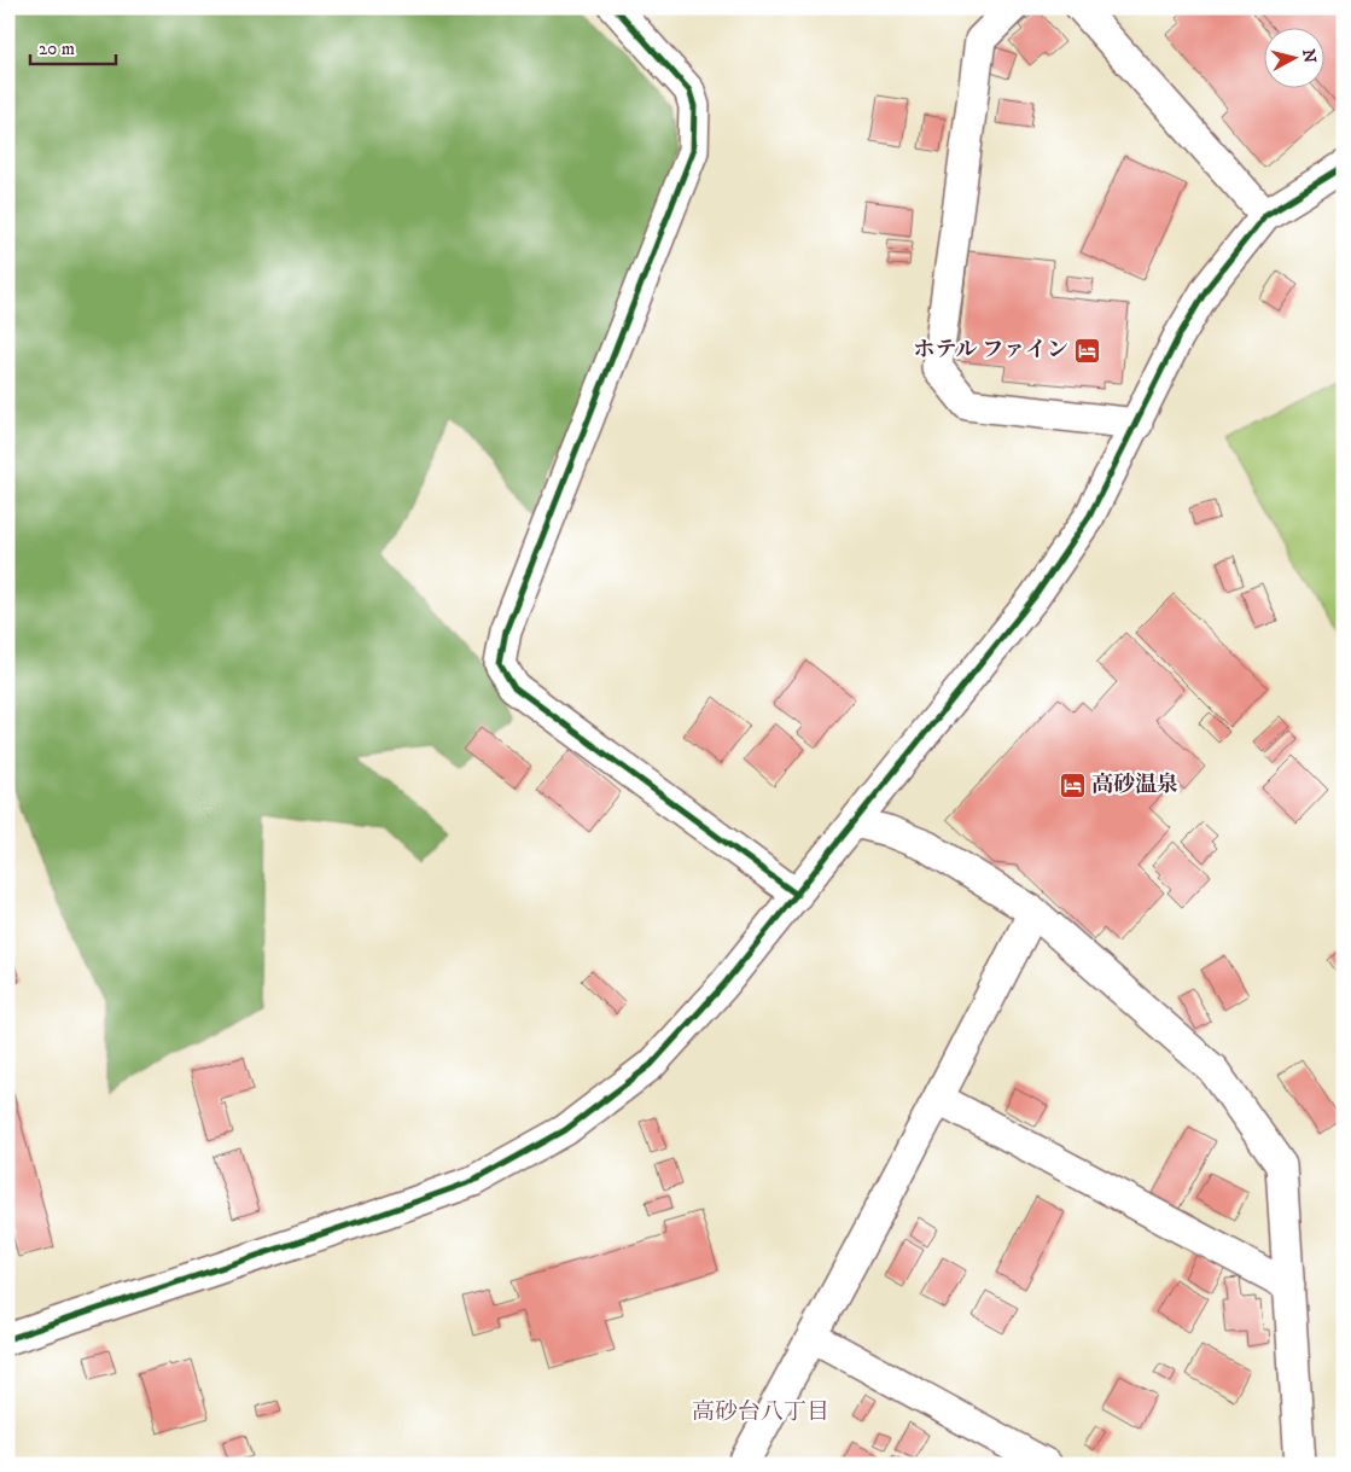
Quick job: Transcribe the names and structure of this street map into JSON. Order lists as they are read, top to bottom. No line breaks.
{"districts":["高砂台八丁目"],"places":{"hotel":["ホテル ファイン","高砂温泉"]},"scale_bar":"20 m","north":"right"}
